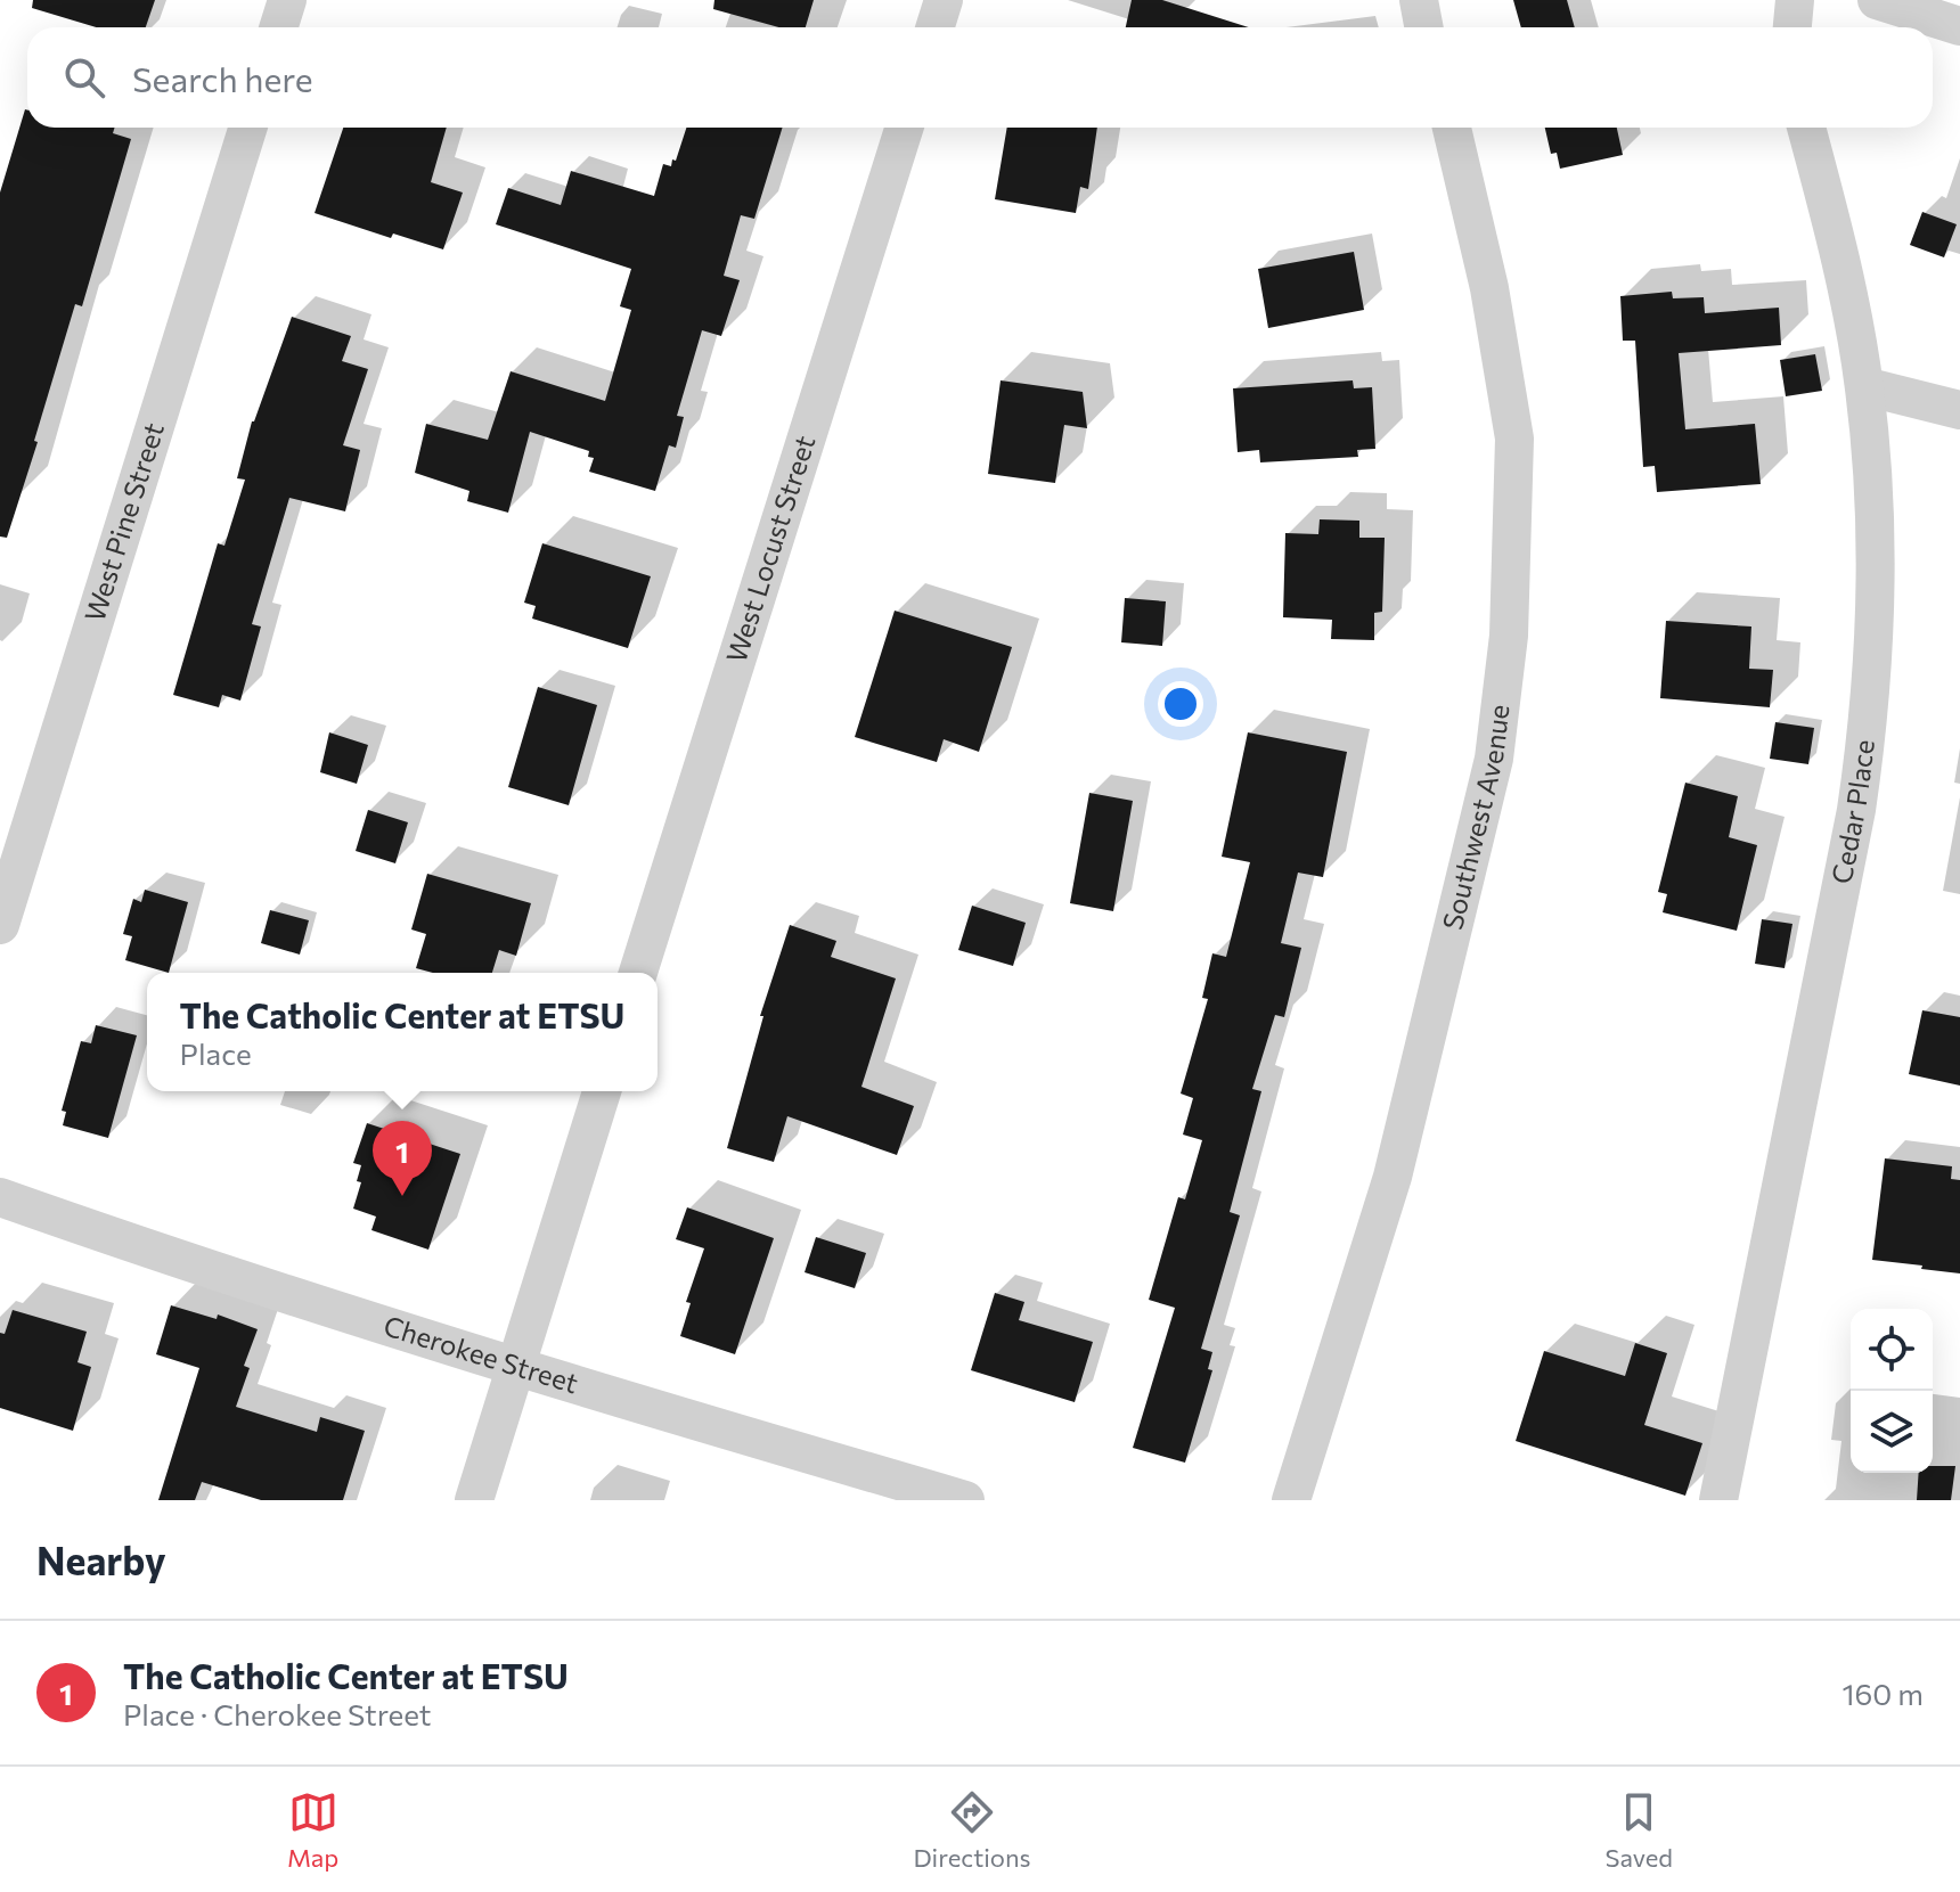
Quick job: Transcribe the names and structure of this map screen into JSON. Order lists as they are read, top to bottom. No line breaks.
{"streets":{"street":["West Pine Street","West Locust Street","Cedar Place","Southwest Avenue","Cherokee Street"]},"page":{"search":"Search here","popup":["The Catholic Center at ETSU","Place"],"pins":"1","heading":"Nearby","list":[{"mark":"1","name":"The Catholic Center at ETSU","note":"Place · Cherokee Street","value":"160 m"}],"nav":["Map","Directions","Saved"]}}
